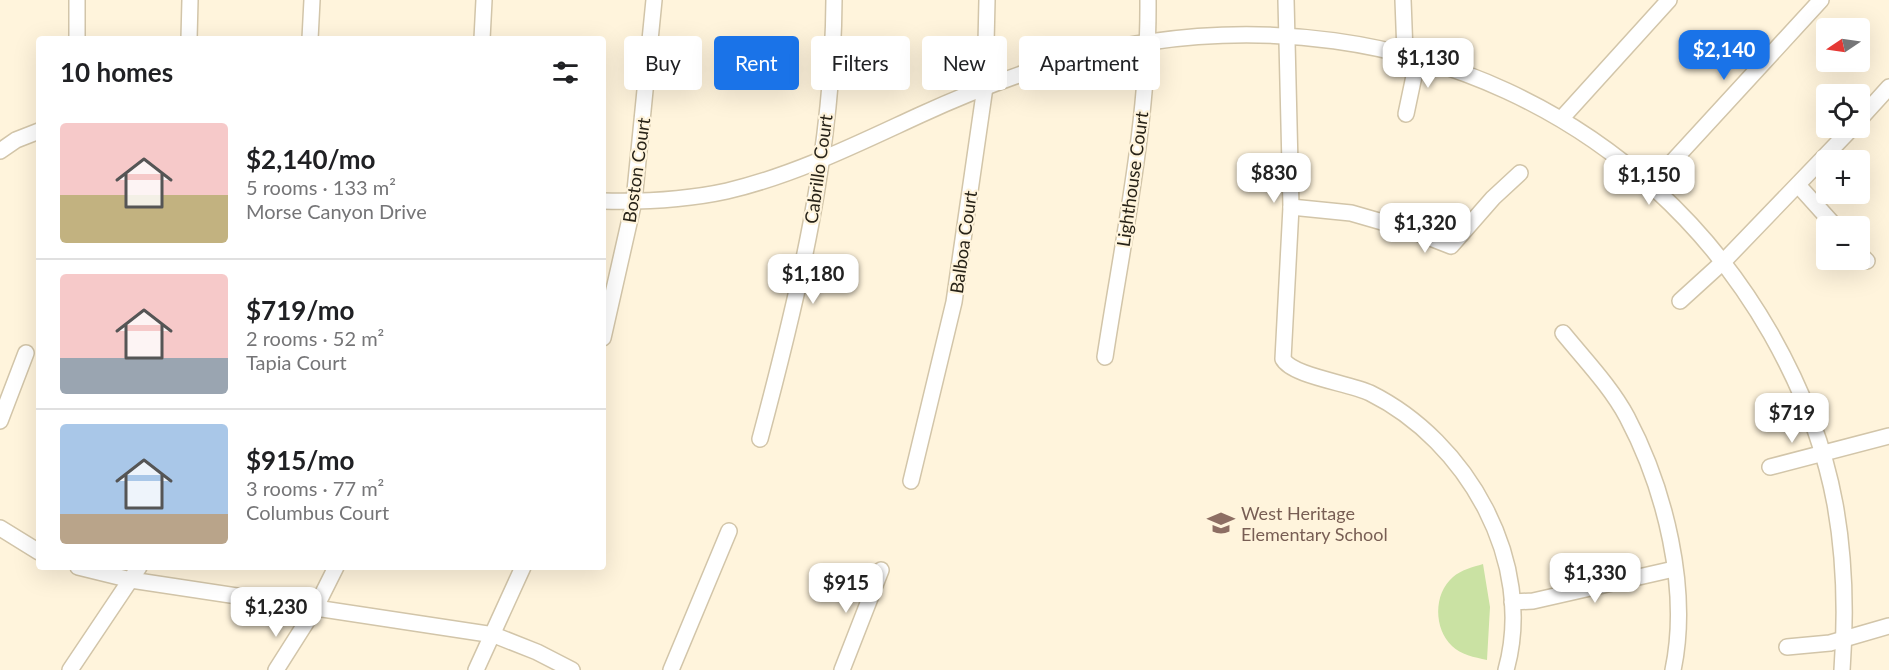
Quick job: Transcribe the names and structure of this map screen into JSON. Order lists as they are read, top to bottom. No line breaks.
{"streets":{"street":["Cabrillo Court","Boston Court","Lighthouse Court","Balboa Court"]},"places":{"school or university":["West Heritage Elementary School"]},"north":"left","page":{"map_buttons":["+","−"],"price":["$2,140","$1,130","$830","$1,150","$1,320","$1,180","$719","$1,330","$915","$1,230"],"chip":["Buy","Rent","Filters","New","Apartment"],"heading":"10 homes","list":[{"name":"$2,140/mo","note":"5 rooms · 133 m² · Morse Canyon Drive"},{"name":"$719/mo","note":"2 rooms · 52 m² · Tapia Court"},{"name":"$915/mo","note":"3 rooms · 77 m² · Columbus Court"}]}}
